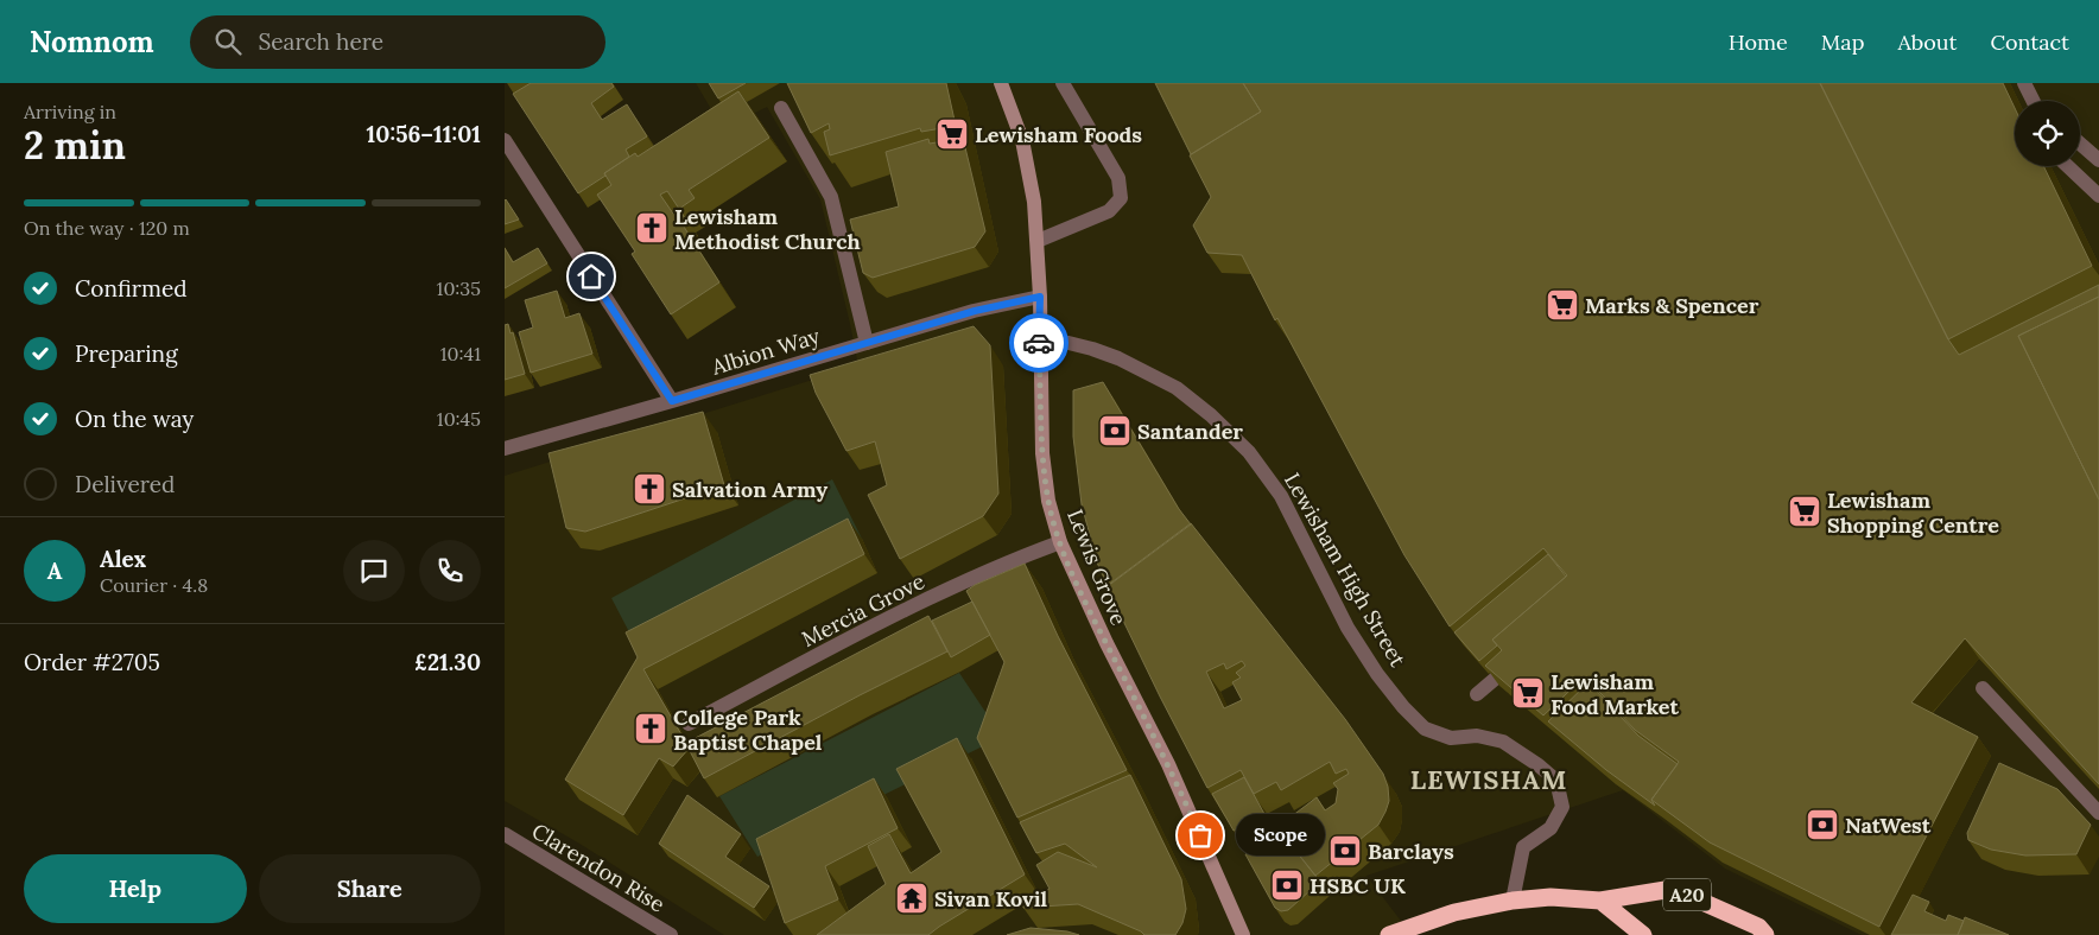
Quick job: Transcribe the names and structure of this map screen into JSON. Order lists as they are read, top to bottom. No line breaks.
{"streets":{"highway":["A20"],"street":["Albion Way","Lewis Grove","Lewisham High Street","Mercia Grove","Clarendon Rise"]},"crossings":[["Albion Way","Lewis Grove"],["Lewis Grove","Lewisham High Street"],["Lewis Grove","Mercia Grove"],["Lewisham High Street","A20"]],"districts":["LEWISHAM"],"places":{"supermarket":["Lewisham Foods","Marks & Spencer","Lewisham Shopping Centre","Lewisham Food Market"],"church":["Lewisham Methodist Church","Salvation Army","College Park Baptist Chapel"],"bank":["Santander","NatWest","Barclays","HSBC UK"],"other":["Scope"],"temple":["Sivan Kovil"]},"page":{"header":"Nomnom","search":"Search here","nav":["Home","Map","About","Contact"],"heading":["2 min","Arriving in","10:56–11:01"],"panel":["Alex","Courier · 4.8","Order #2705","£21.30"],"bar":"On the way · 120 m","list":[["Confirmed","10:35"],["Preparing","10:41"],["On the way","10:45"],"Delivered"],"round":"A","bubble":"Scope","buttons":["Help","Share"]}}
